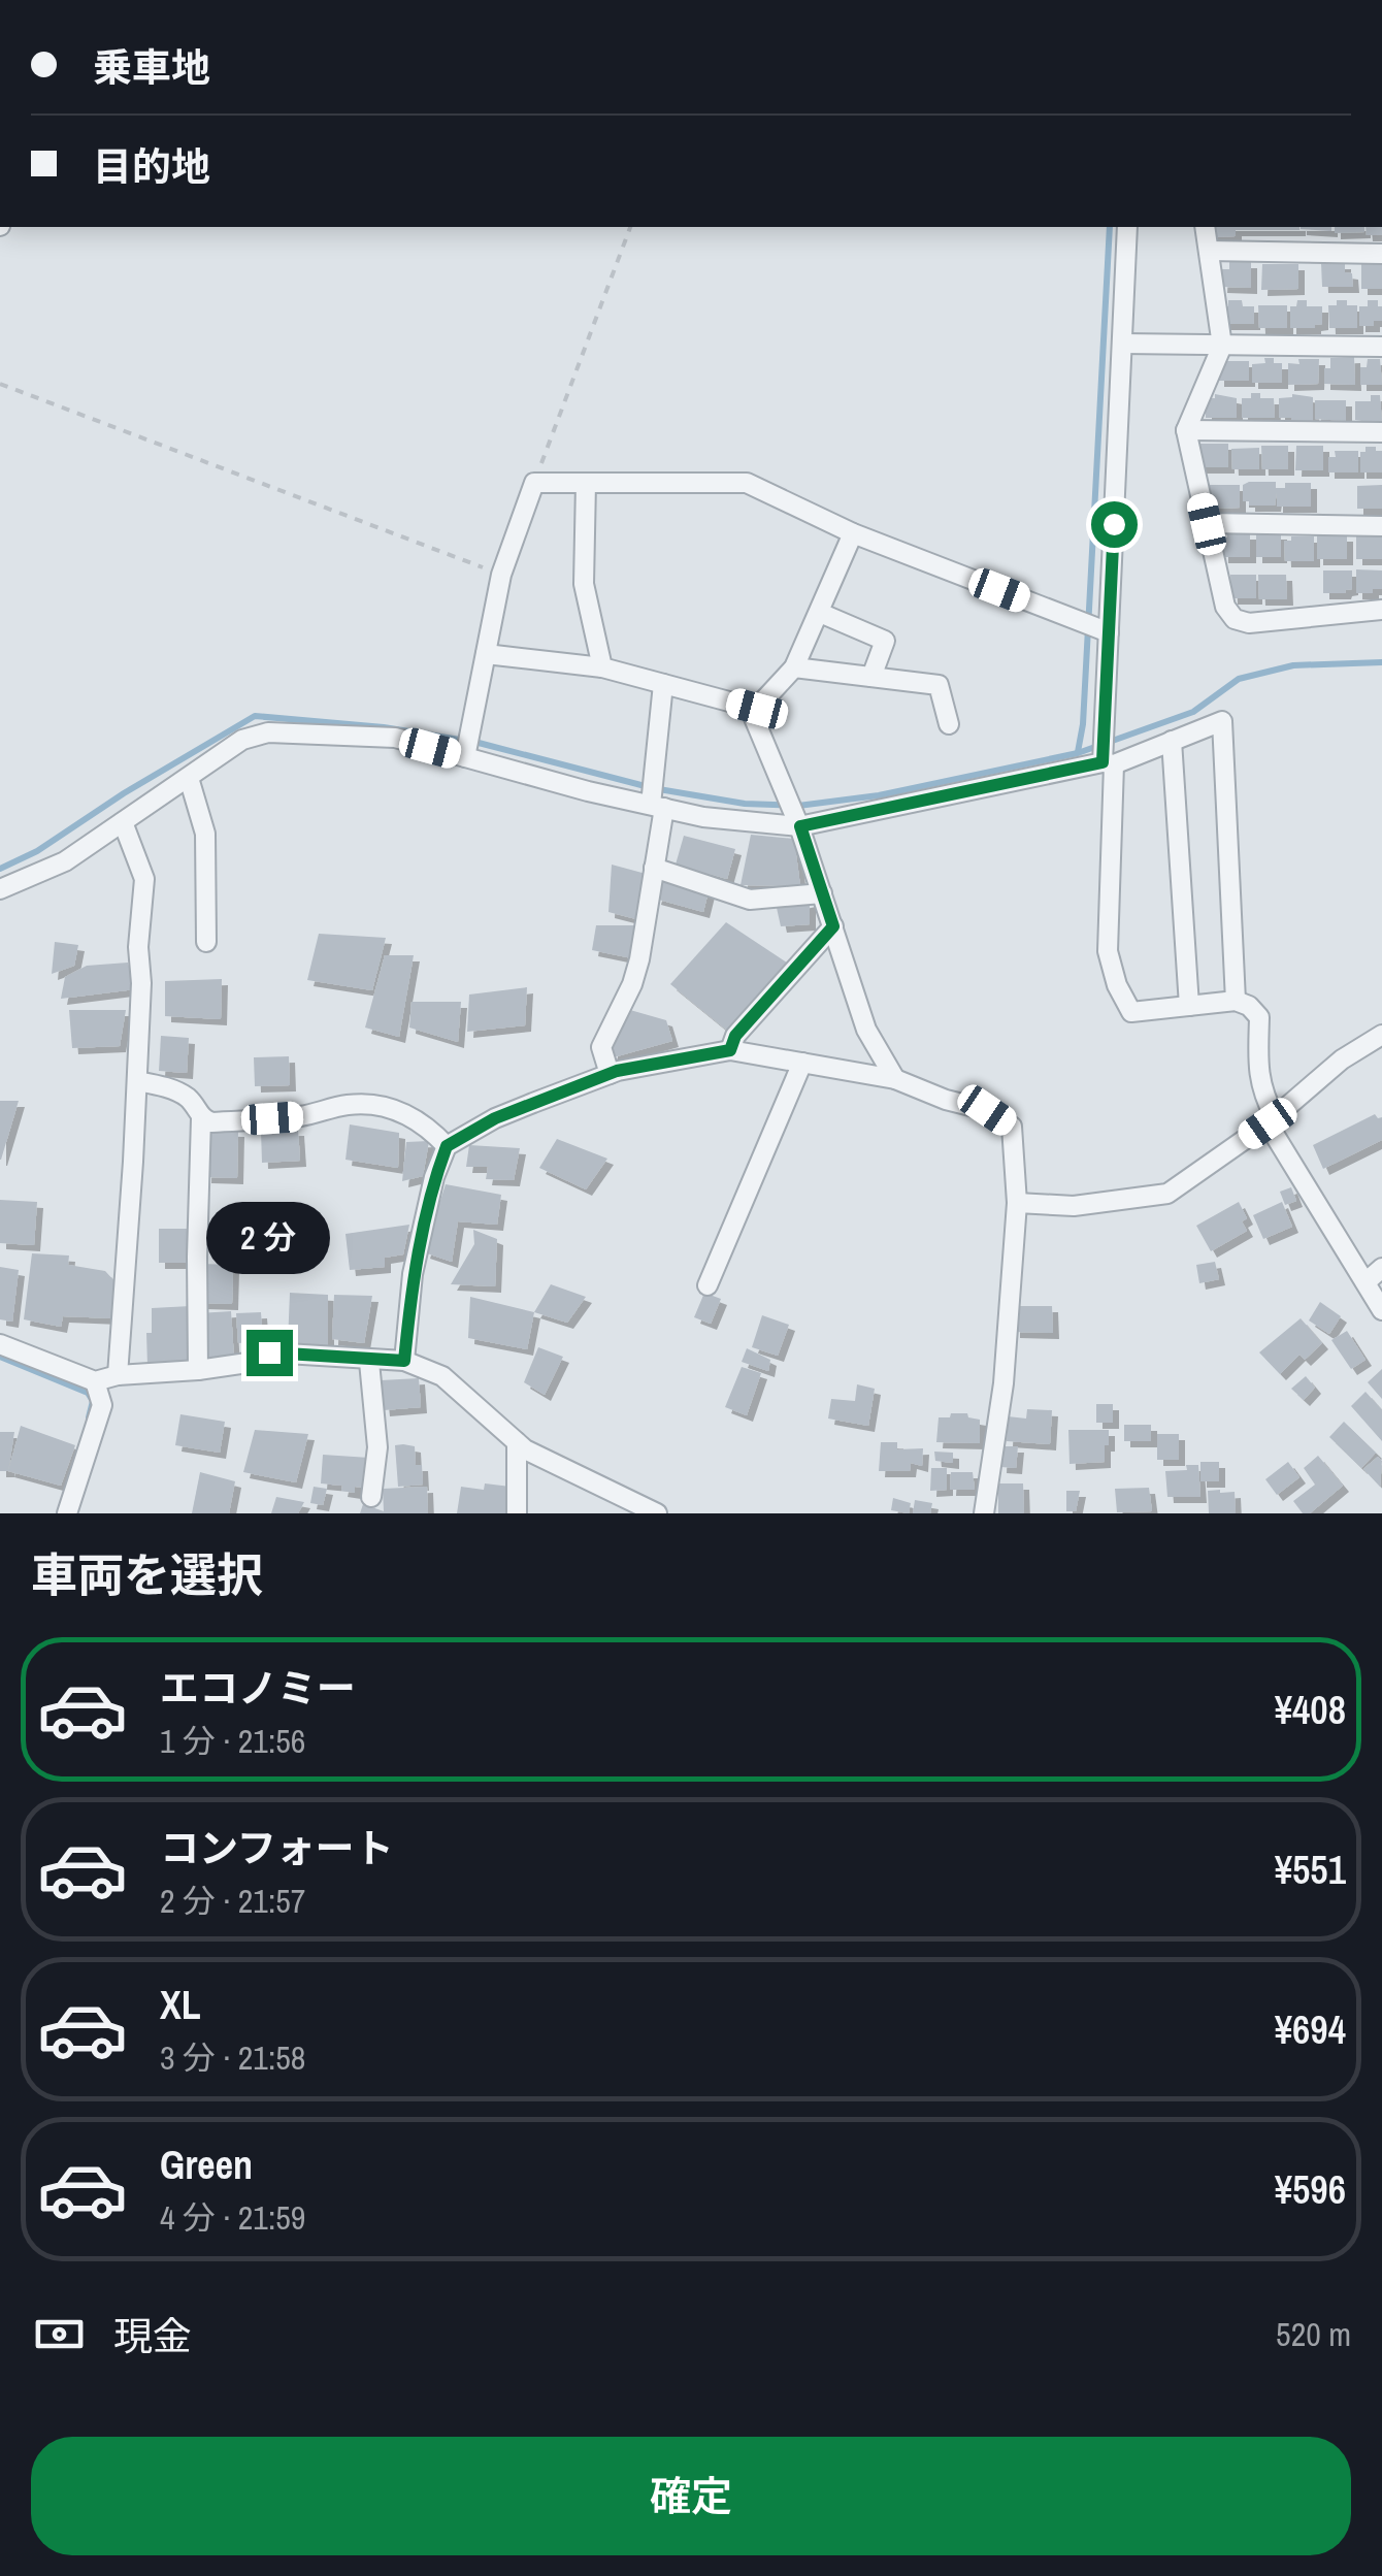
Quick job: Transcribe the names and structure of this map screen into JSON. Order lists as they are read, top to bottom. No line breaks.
{"page":{"banner":["乗車地","目的地"],"bubble":"2 分","heading":"車両を選択","list":[{"name":"エコノミー","note":"1 分 · 21:56","value":"¥408"},{"name":"コンフォート","note":"2 分 · 21:57","value":"¥551"},{"name":"XL","note":"3 分 · 21:58","value":"¥694"},{"name":"Green","note":"4 分 · 21:59","value":"¥596"}],"pay":["現金","520 m"],"buttons":"確定"}}
